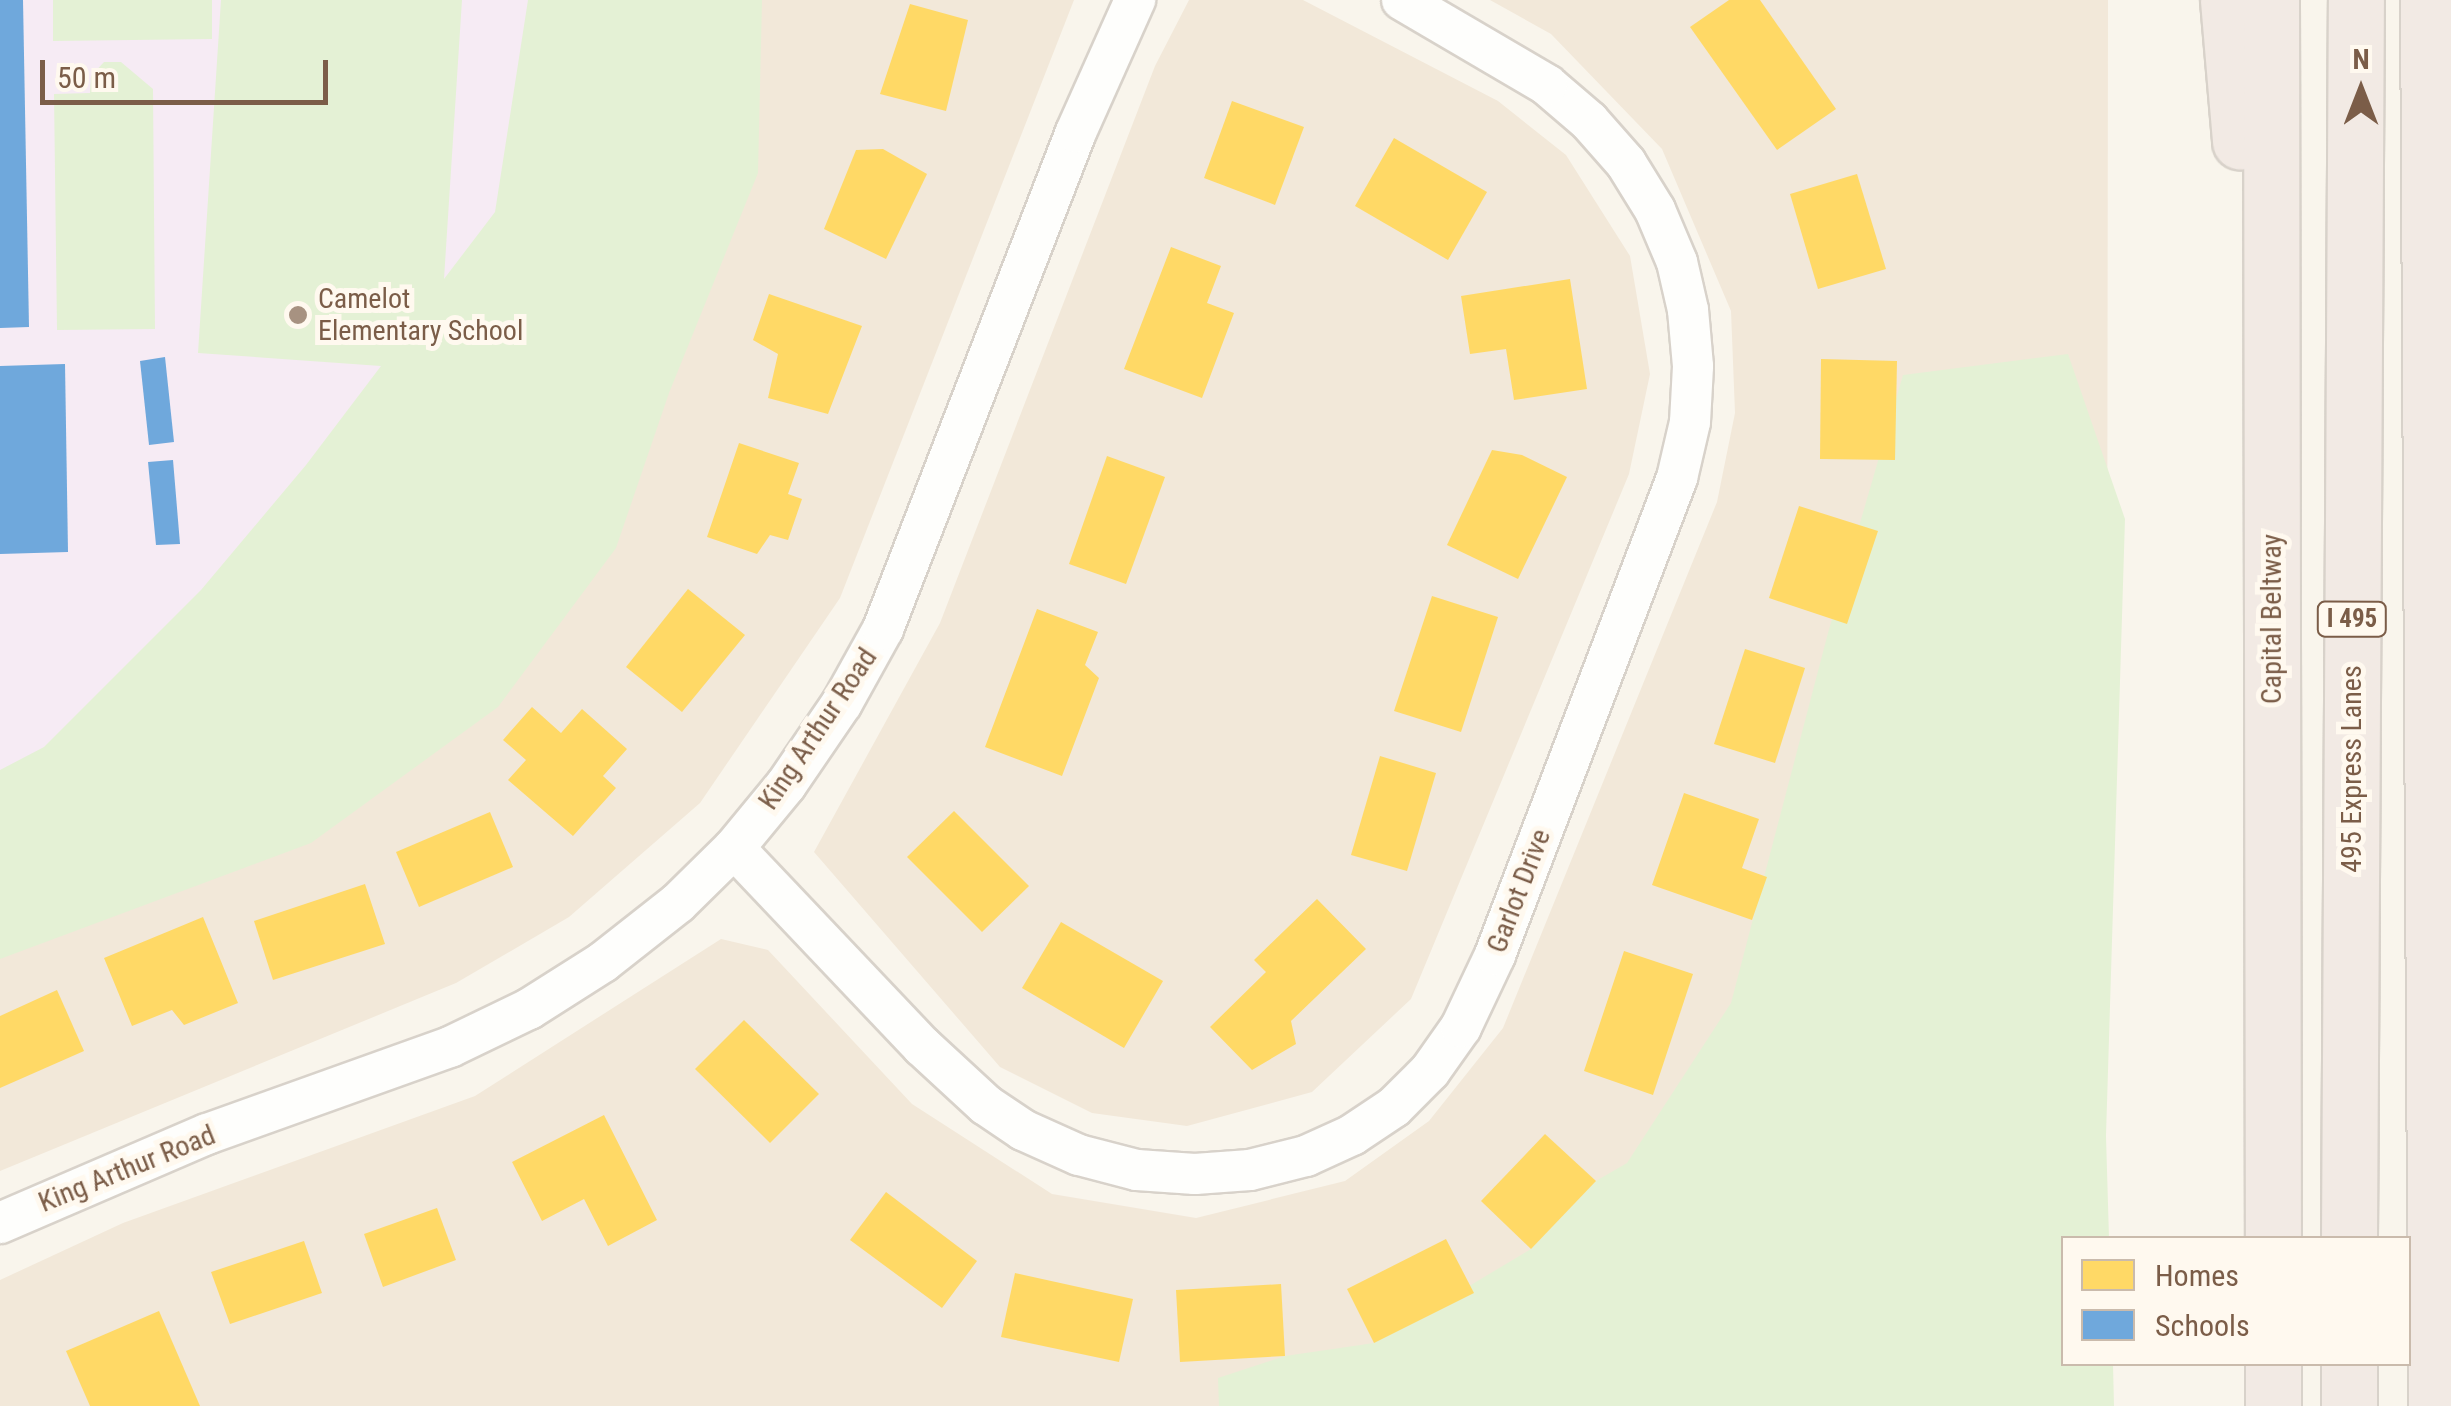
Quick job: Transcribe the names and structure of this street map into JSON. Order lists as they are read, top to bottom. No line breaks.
{"streets":{"highway":["Capital Beltway","I 495","495 Express Lanes"],"street":["King Arthur Road","Garlot Drive"]},"crossings":[["King Arthur Road","Garlot Drive"]],"places":["Camelot Elementary School"],"legend":["Homes","Schools"],"scale_bar":"50 m","north":"top"}
